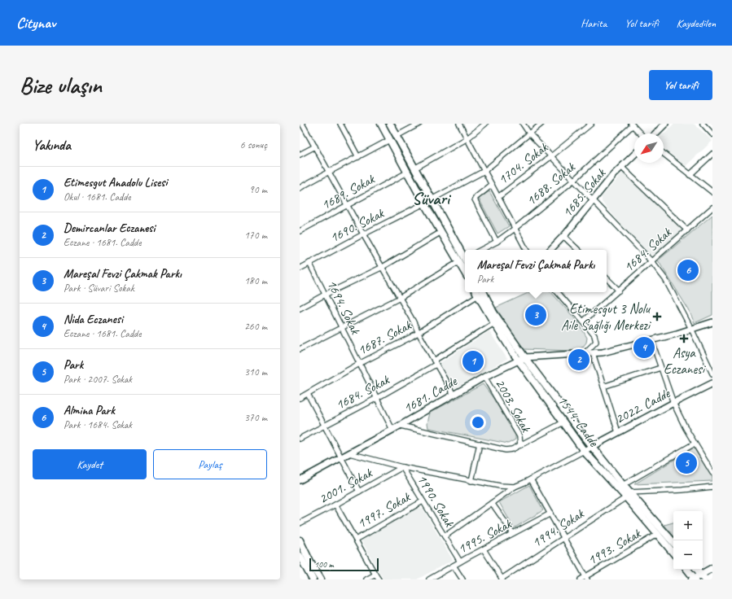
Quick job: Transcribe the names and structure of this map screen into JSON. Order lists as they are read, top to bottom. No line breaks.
{"streets":{"main road":["1544. Cadde"],"street":["1704. Sokak","1688. Sokak","1689. Sokak","1685. Sokak","1690. Sokak","1684. Sokak","1694. Sokak","1687. Sokak","1681. Cadde","2003. Sokak","2022. Cadde","2001. Sokak","1990. Sokak","1997. Sokak","1994. Sokak","1995. Sokak","1993. Sokak"]},"crossings":[["1690. Sokak","1694. Sokak"],["1684. Sokak","1694. Sokak"],["1684. Sokak","1544. Cadde"],["1694. Sokak","1687. Sokak"],["1694. Sokak","1681. Cadde"],["1681. Cadde","2003. Sokak"],["1681. Cadde","1544. Cadde"],["2022. Cadde","1544. Cadde"],["1544. Cadde","1994. Sokak"],["1544. Cadde","1993. Sokak"],["2001. Sokak","1990. Sokak"],["1990. Sokak","1997. Sokak"],["1990. Sokak","1995. Sokak"]],"districts":["Süvari"],"places":{"health":["Etimesgut 3 Nolu Aile Sağlığı Merkezi","Asya Eczanesi"]},"scale_bar":"100 m","north":"bottom left","page":{"header":"Citynav","nav":["Harita","Yol tarifi","Kaydedilen"],"buttons":["Yol tarifi",["Kaydet","Paylaş"]],"title":"Bize ulaşın","heading":["Yakında","6 sonuç"],"list":[{"mark":"1","name":"Etimesgut Anadolu Lisesi","note":"Okul · 1681. Cadde","value":"90 m"},{"mark":"2","name":"Demircanlar Eczanesi","note":"Eczane · 1681. Cadde","value":"170 m"},{"mark":"3","name":"Mareşal Fevzi Çakmak Parkı","note":"Park · Süvari Sokak","value":"180 m"},{"mark":"4","name":"Nida Eczanesi","note":"Eczane · 1681. Cadde","value":"260 m"},{"mark":"5","name":"Park","note":"Park · 2007. Sokak","value":"310 m"},{"mark":"6","name":"Almina Park","note":"Park · 1684. Sokak","value":"370 m"}],"popup":["Mareşal Fevzi Çakmak Parkı","Park"],"pins":["6","3","4","2","1","5"],"map_buttons":["+","−"],"scale":"100 m"}}
